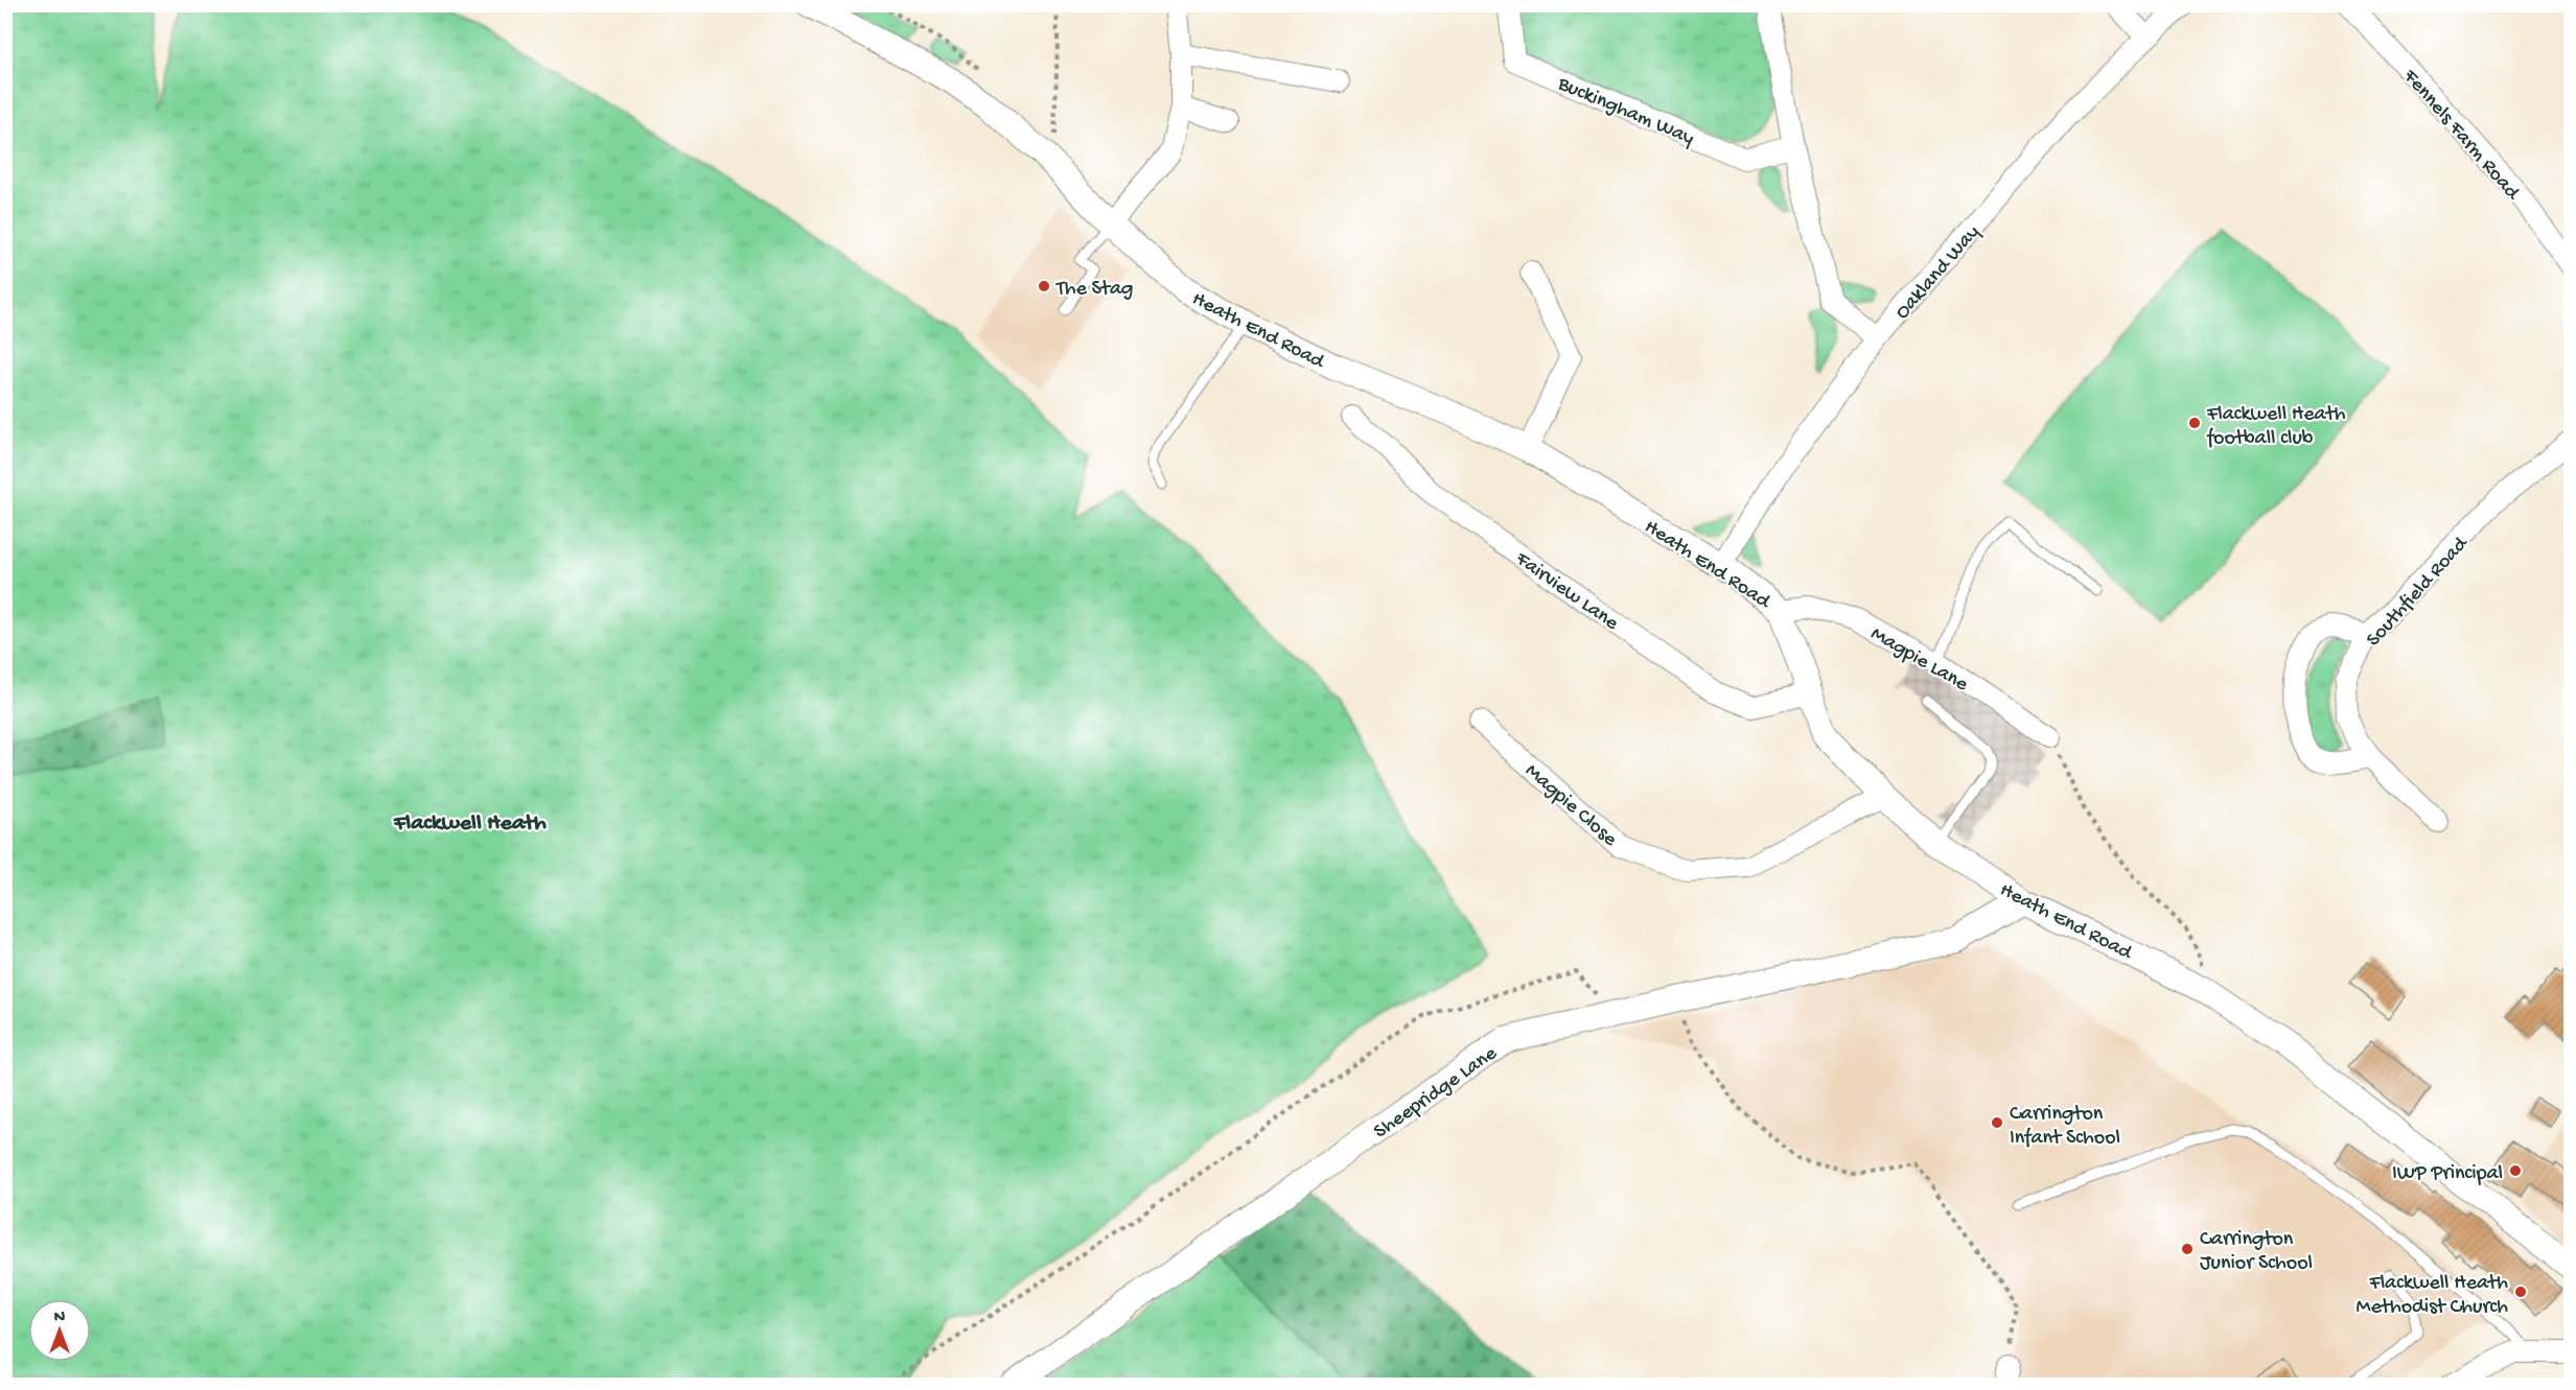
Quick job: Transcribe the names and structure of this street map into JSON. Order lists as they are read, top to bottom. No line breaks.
{"streets":{"street":["Buckingham Way","Fennels Farm Road","Oakland Way","Heath End Road","Fairview Lane","Southfield Road","Magpie Lane","Magpie Close","Sheepridge Lane"]},"crossings":[["Oakland Way","Heath End Road"],["Heath End Road","Fairview Lane"],["Heath End Road","Magpie Lane"],["Heath End Road","Magpie Close"],["Heath End Road","Sheepridge Lane"]],"districts":["Flackwell Heath"],"places":["The Stag","Flackwell Heath football club","Carrington Infant School","IWP Principal","Carrington Junior School","Flackwell Heath Methodist Church"],"north":"top"}
